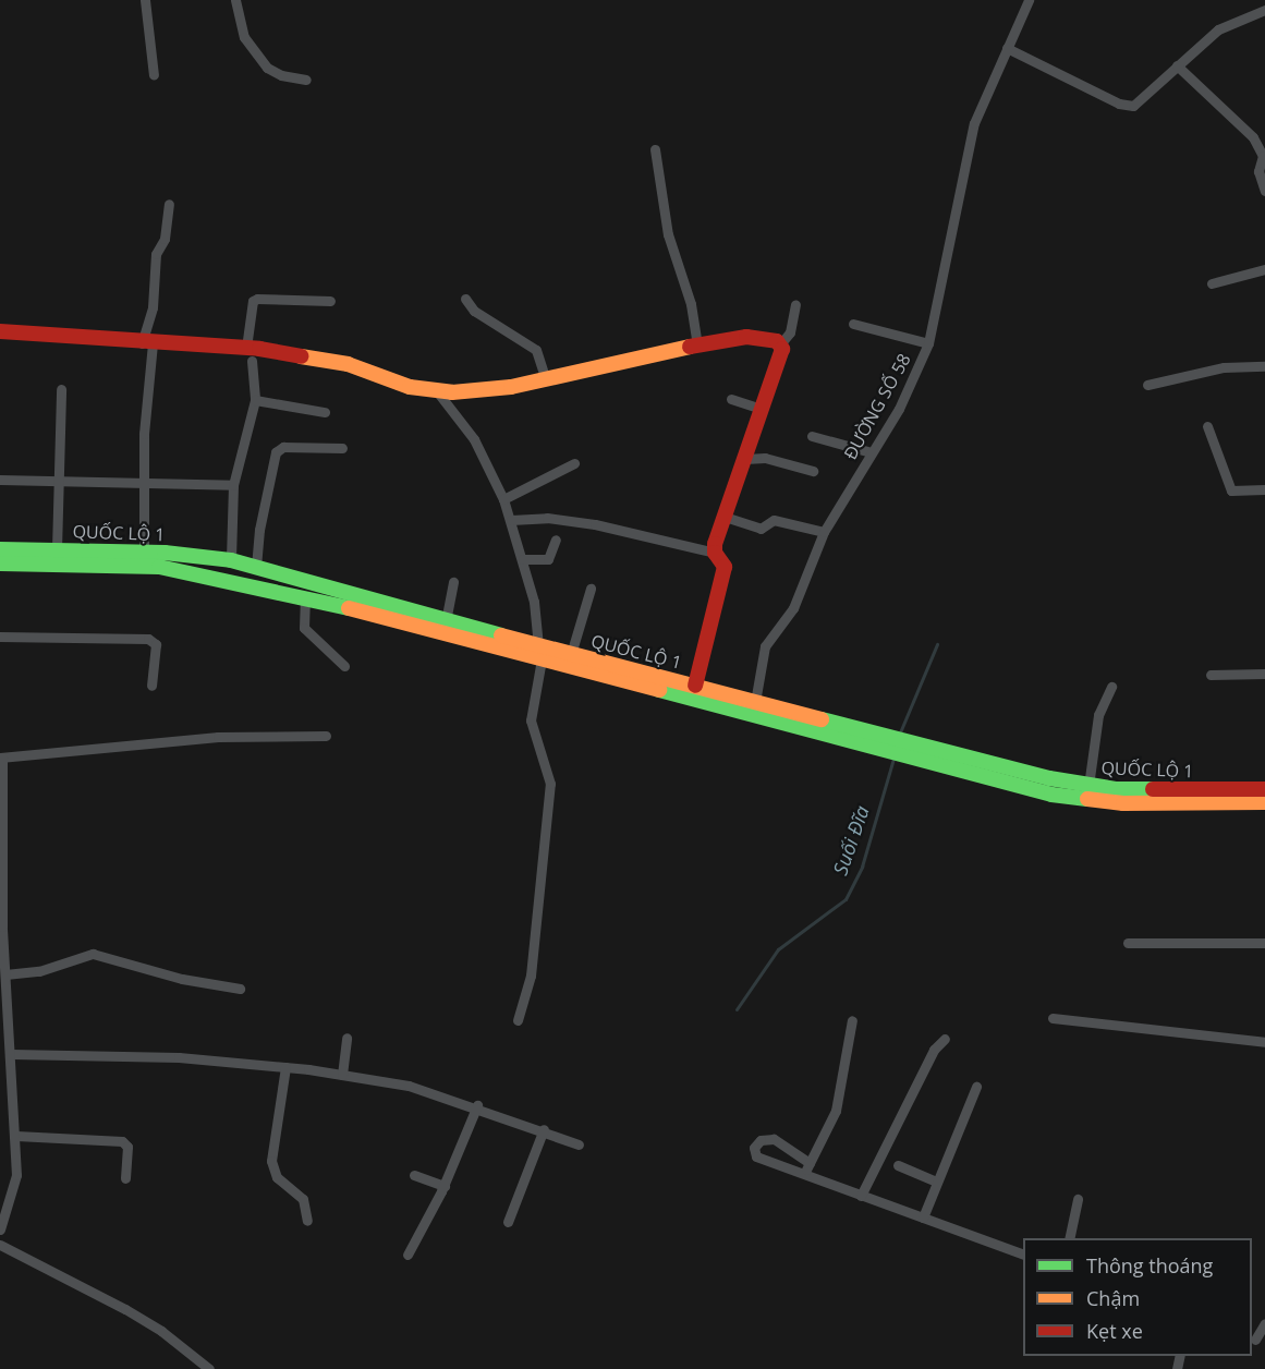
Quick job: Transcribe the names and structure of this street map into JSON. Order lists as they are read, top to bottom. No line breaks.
{"streets":{"main road":["QUỐC LỘ 1"],"street":["ĐƯỜNG SỐ 58"]},"crossings":[["ĐƯỜNG SỐ 58","QUỐC LỘ 1"]],"water":["Suối Đĩa"],"legend":["Thông thoáng","Chậm","Kẹt xe"]}
